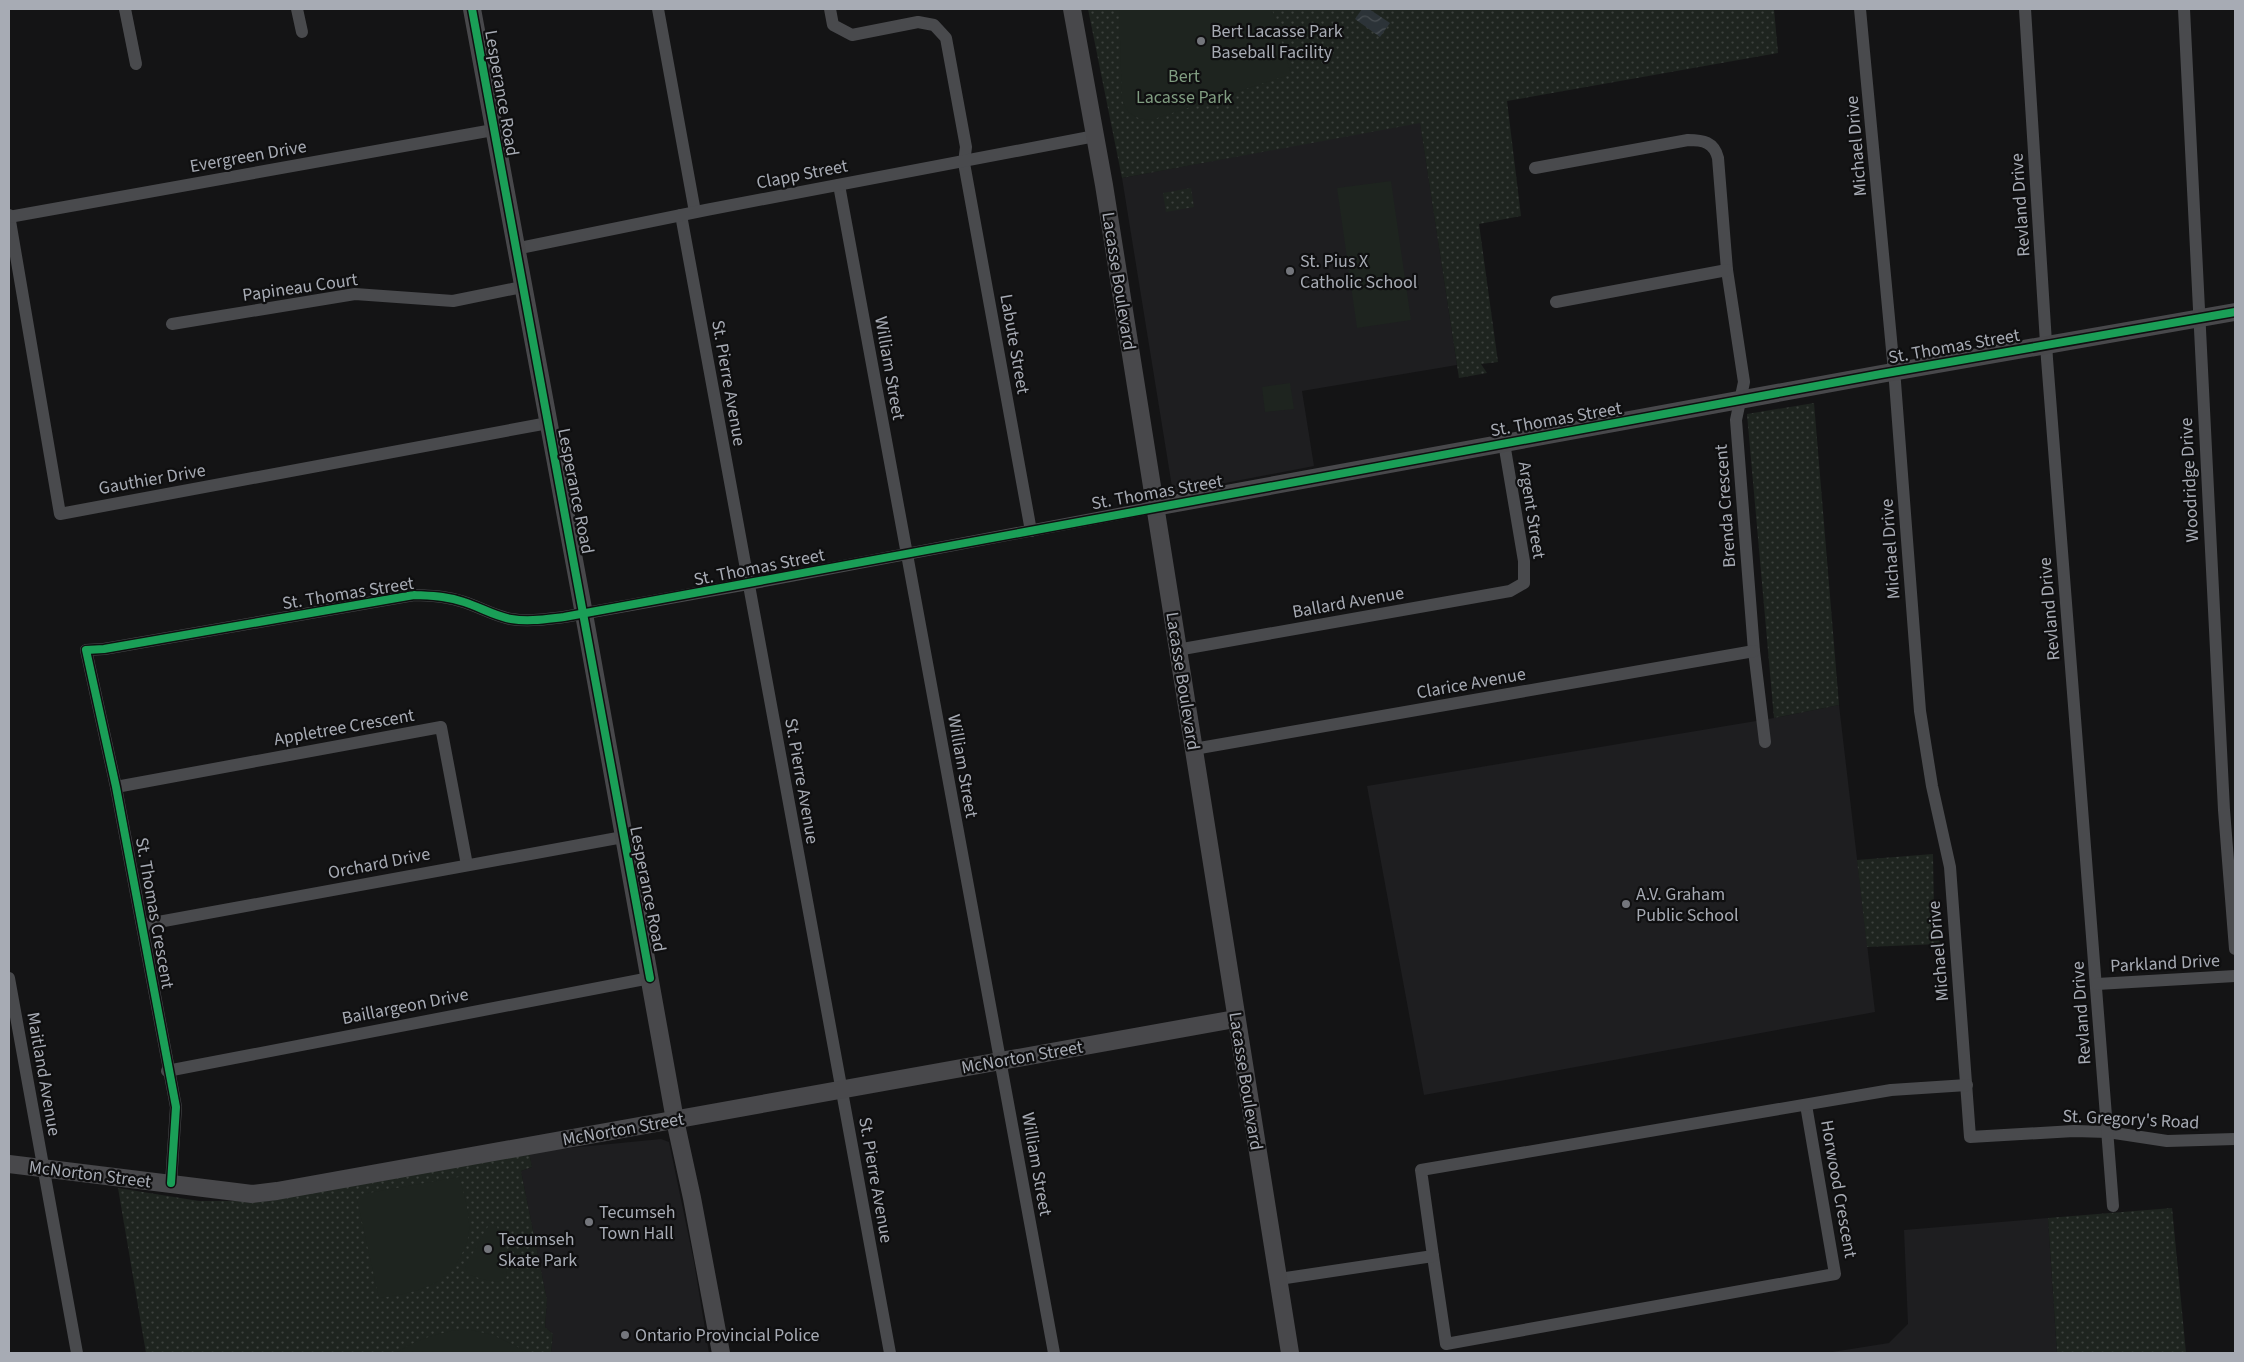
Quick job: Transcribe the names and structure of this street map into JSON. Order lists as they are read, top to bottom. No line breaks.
{"streets":{"street":["Lesperance Road","Michael Drive","Evergreen Drive","Clapp Street","Revland Drive","Lacasse Boulevard","Papineau Court","Labute Street","St. Thomas Street","William Street","St. Pierre Avenue","Gauthier Drive","Woodridge Drive","Brenda Crescent","Argent Street","Ballard Avenue","Clarice Avenue","Appletree Crescent","Orchard Drive","St. Thomas Crescent","Parkland Drive","Baillargeon Drive","McNorton Street","Maitland Avenue","St. Gregory's Road","Horwood Crescent"]},"crossings":[["Lesperance Road","Evergreen Drive"],["Lesperance Road","Clapp Street"],["Lesperance Road","Papineau Court"],["Lesperance Road","St. Thomas Street"],["Lesperance Road","Gauthier Drive"],["Lesperance Road","Orchard Drive"],["Lesperance Road","Baillargeon Drive"],["Lesperance Road","McNorton Street"],["Michael Drive","St. Thomas Street"],["Michael Drive","St. Gregory's Road"],["Evergreen Drive","Gauthier Drive"],["Clapp Street","Lacasse Boulevard"],["Clapp Street","Labute Street"],["Clapp Street","William Street"],["Clapp Street","St. Pierre Avenue"],["Revland Drive","St. Thomas Street"],["Revland Drive","Parkland Drive"],["Revland Drive","St. Gregory's Road"],["Lacasse Boulevard","St. Thomas Street"],["Lacasse Boulevard","Ballard Avenue"],["Lacasse Boulevard","Clarice Avenue"],["Lacasse Boulevard","McNorton Street"],["Labute Street","St. Thomas Street"],["St. Thomas Street","William Street"],["St. Thomas Street","St. Pierre Avenue"],["St. Thomas Street","Woodridge Drive"],["St. Thomas Street","Brenda Crescent"],["St. Thomas Street","Argent Street"],["St. Thomas Street","St. Thomas Crescent"],["William Street","McNorton Street"],["St. Pierre Avenue","McNorton Street"],["Brenda Crescent","Clarice Avenue"],["Argent Street","Ballard Avenue"],["Appletree Crescent","Orchard Drive"],["Appletree Crescent","St. Thomas Crescent"],["Orchard Drive","St. Thomas Crescent"],["St. Thomas Crescent","Baillargeon Drive"],["St. Thomas Crescent","McNorton Street"],["McNorton Street","Maitland Avenue"]],"parks":["Bert Lacasse Park"],"places":["Bert Lacasse Park Baseball Facility","St. Pius X Catholic School","A.V. Graham Public School","Tecumseh Town Hall","Tecumseh Skate Park","Ontario Provincial Police"]}
